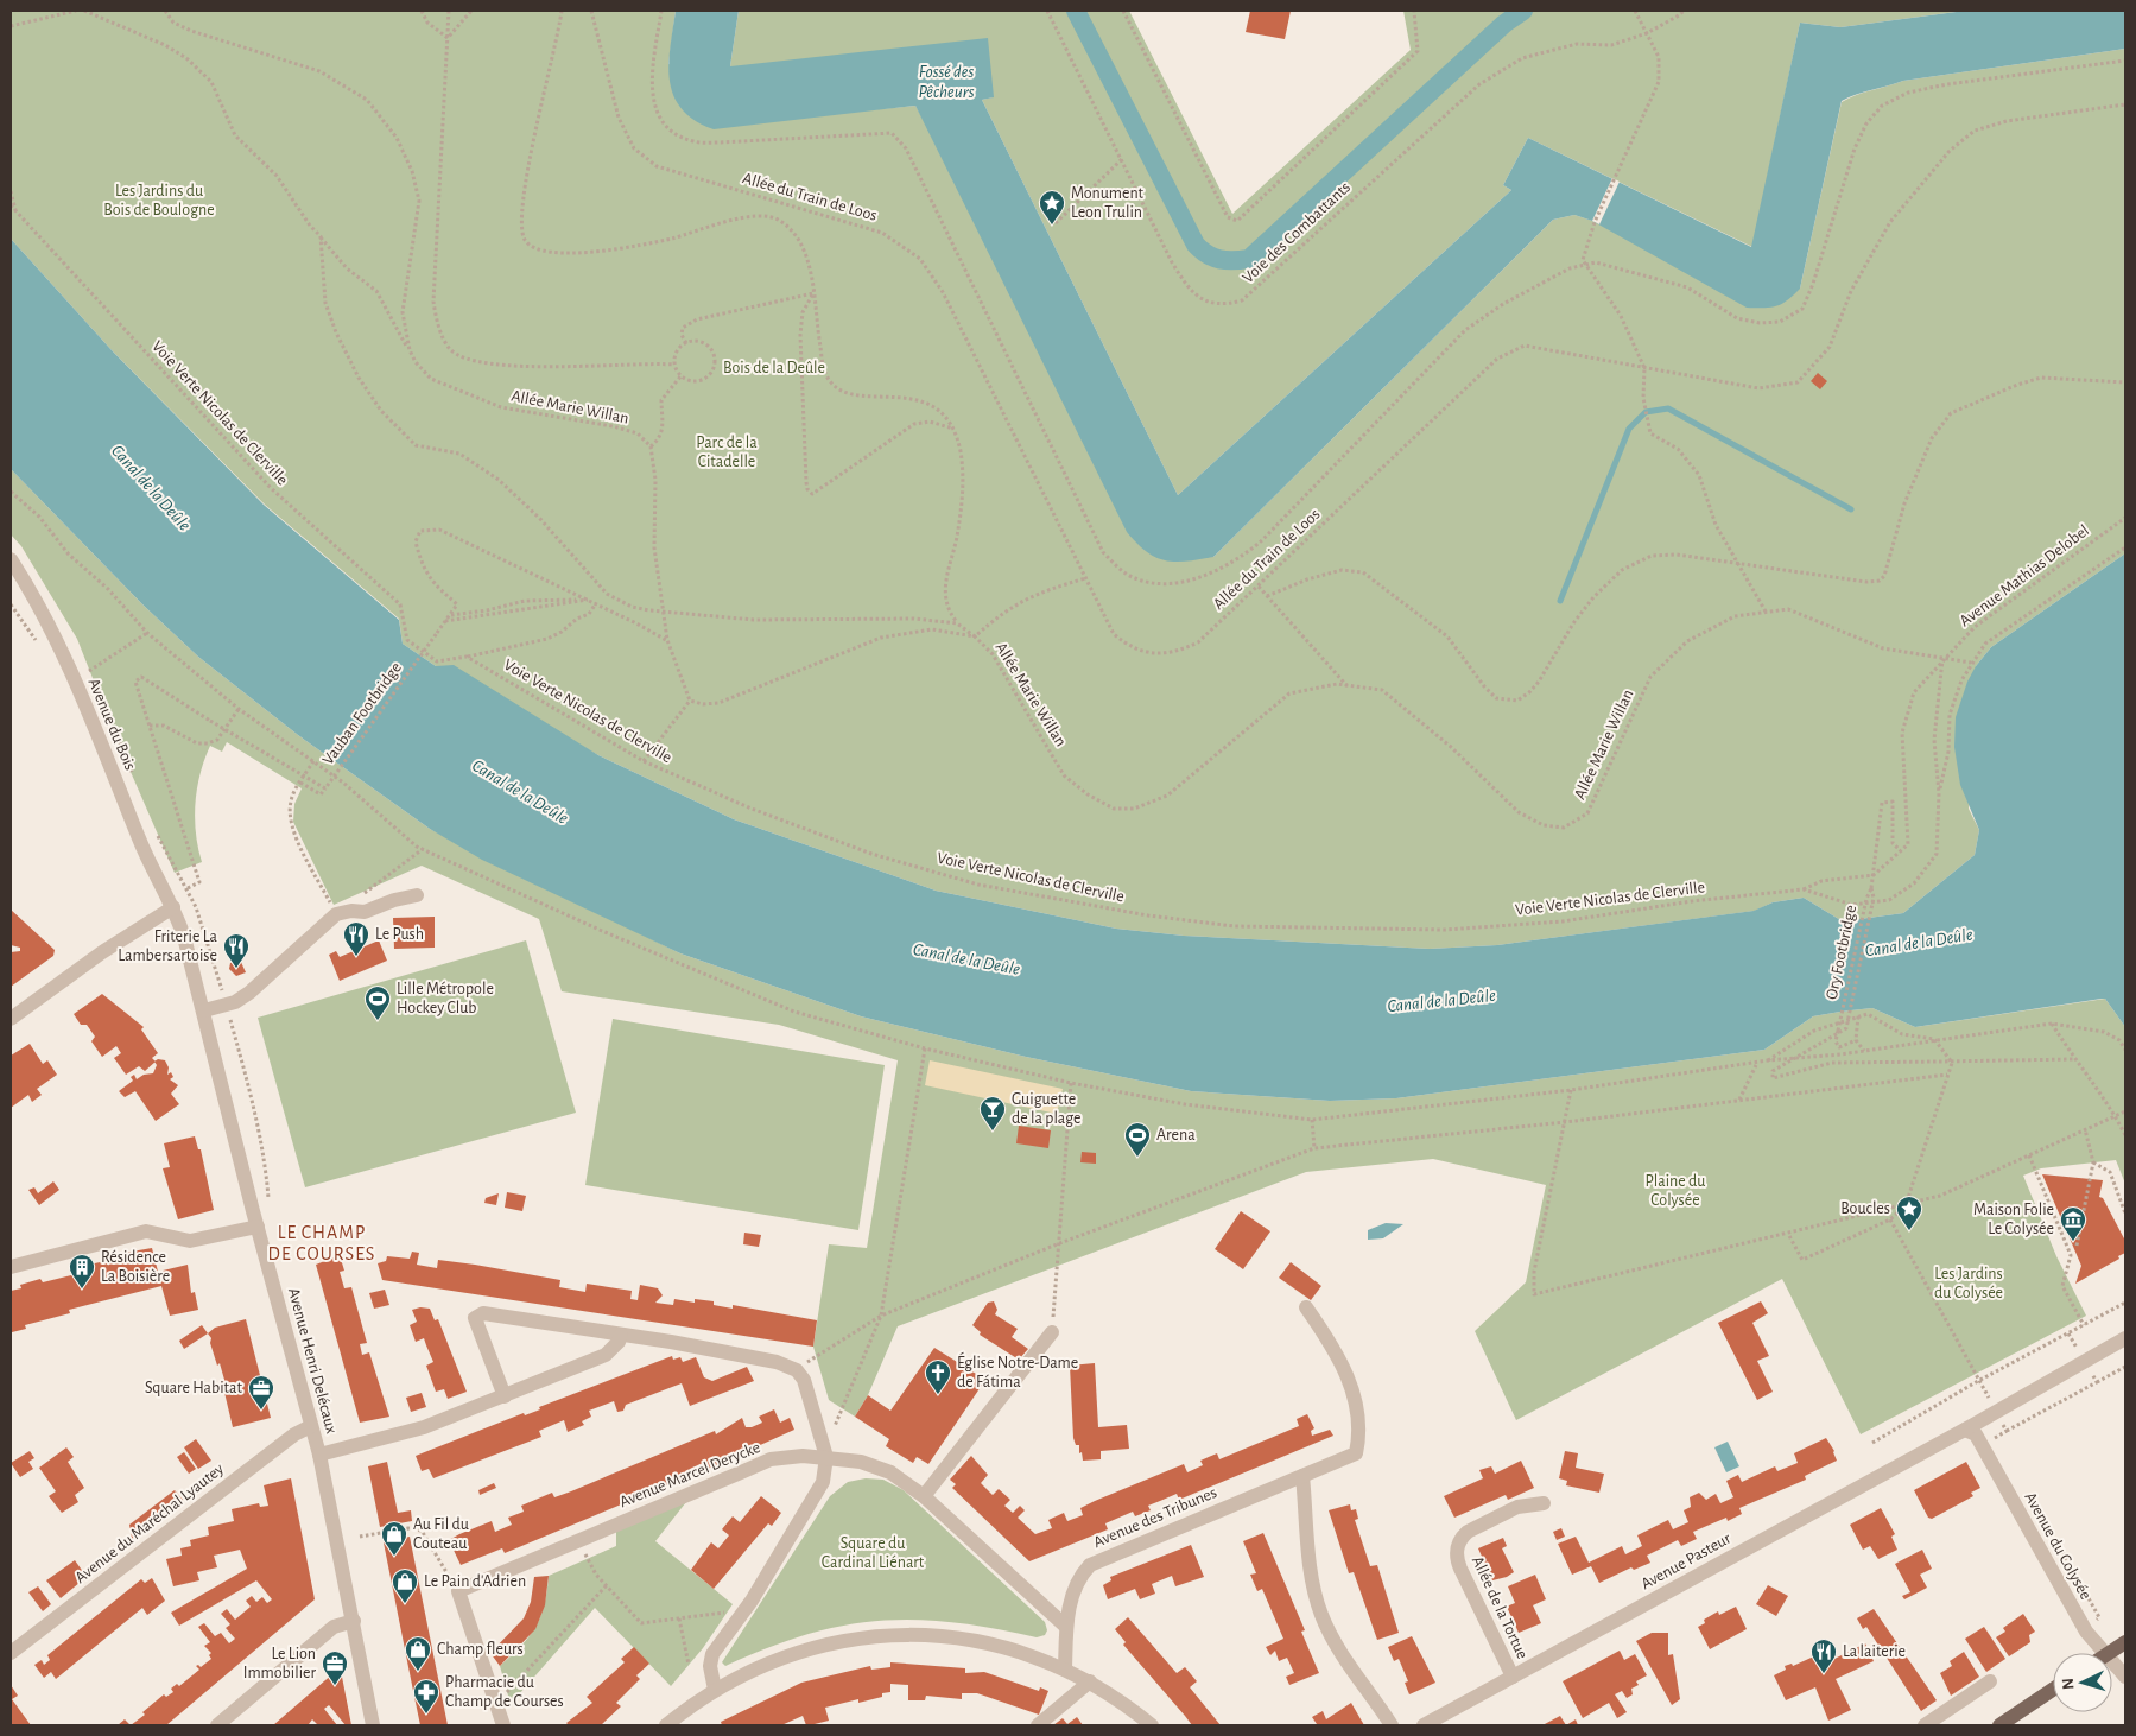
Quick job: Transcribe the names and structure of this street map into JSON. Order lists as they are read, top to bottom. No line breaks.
{"streets":{"street":["Avenue du Bois","Avenue Henri Delécaux","Avenue Marcel Derycke","Avenue des Tribunes","Avenue du Maréchal Lyautey","Avenue du Colysée","Avenue Pasteur","Allée de la Tortue"],"path":["Allée du Train de Loos","Voie des Combattants","Allée Marie Willan","Voie Verte Nicolas de Clerville","Avenue Mathias Delobel","Vauban Footbridge","Ory Footbridge"]},"crossings":[["Allée Marie Willan","Voie Verte Nicolas de Clerville"],["Allée Marie Willan","Avenue Mathias Delobel"],["Voie Verte Nicolas de Clerville","Avenue Mathias Delobel"],["Avenue Mathias Delobel","Ory Footbridge"],["Avenue du Bois","Avenue Henri Delécaux"],["Avenue Henri Delécaux","Avenue du Maréchal Lyautey"],["Avenue Marcel Derycke","Avenue des Tribunes"],["Avenue du Colysée","Avenue Pasteur"],["Avenue Pasteur","Allée de la Tortue"]],"districts":["LE CHAMP DE COURSES"],"water":["Fossé des Pêcheurs","Canal de la Deûle"],"parks":["Les Jardins du Bois de Boulogne","Bois de la Deûle","Parc de la Citadelle","Plaine du Colysée","Les Jardins du Colysée","Square du Cardinal Liénart"],"places":{"place":["Monument Leon Trulin","Boucles"],"restaurant":["Le Push","Friterie La Lambersartoise","La laiterie"],"sports":["Lille Métropole Hockey Club","Arena"],"bar":["Guiguette de la plage"],"museum":["Maison Folie Le Colysée"],"building":["Résidence La Boisière"],"church":["Église Notre-Dame de Fátima"],"office":["Square Habitat","Le Lion Immobilier"],"shop":["Au Fil du Couteau","Le Pain d'Adrien","Champ fleurs"],"pharmacy":["Pharmacie du Champ de Courses"]},"north":"left"}
